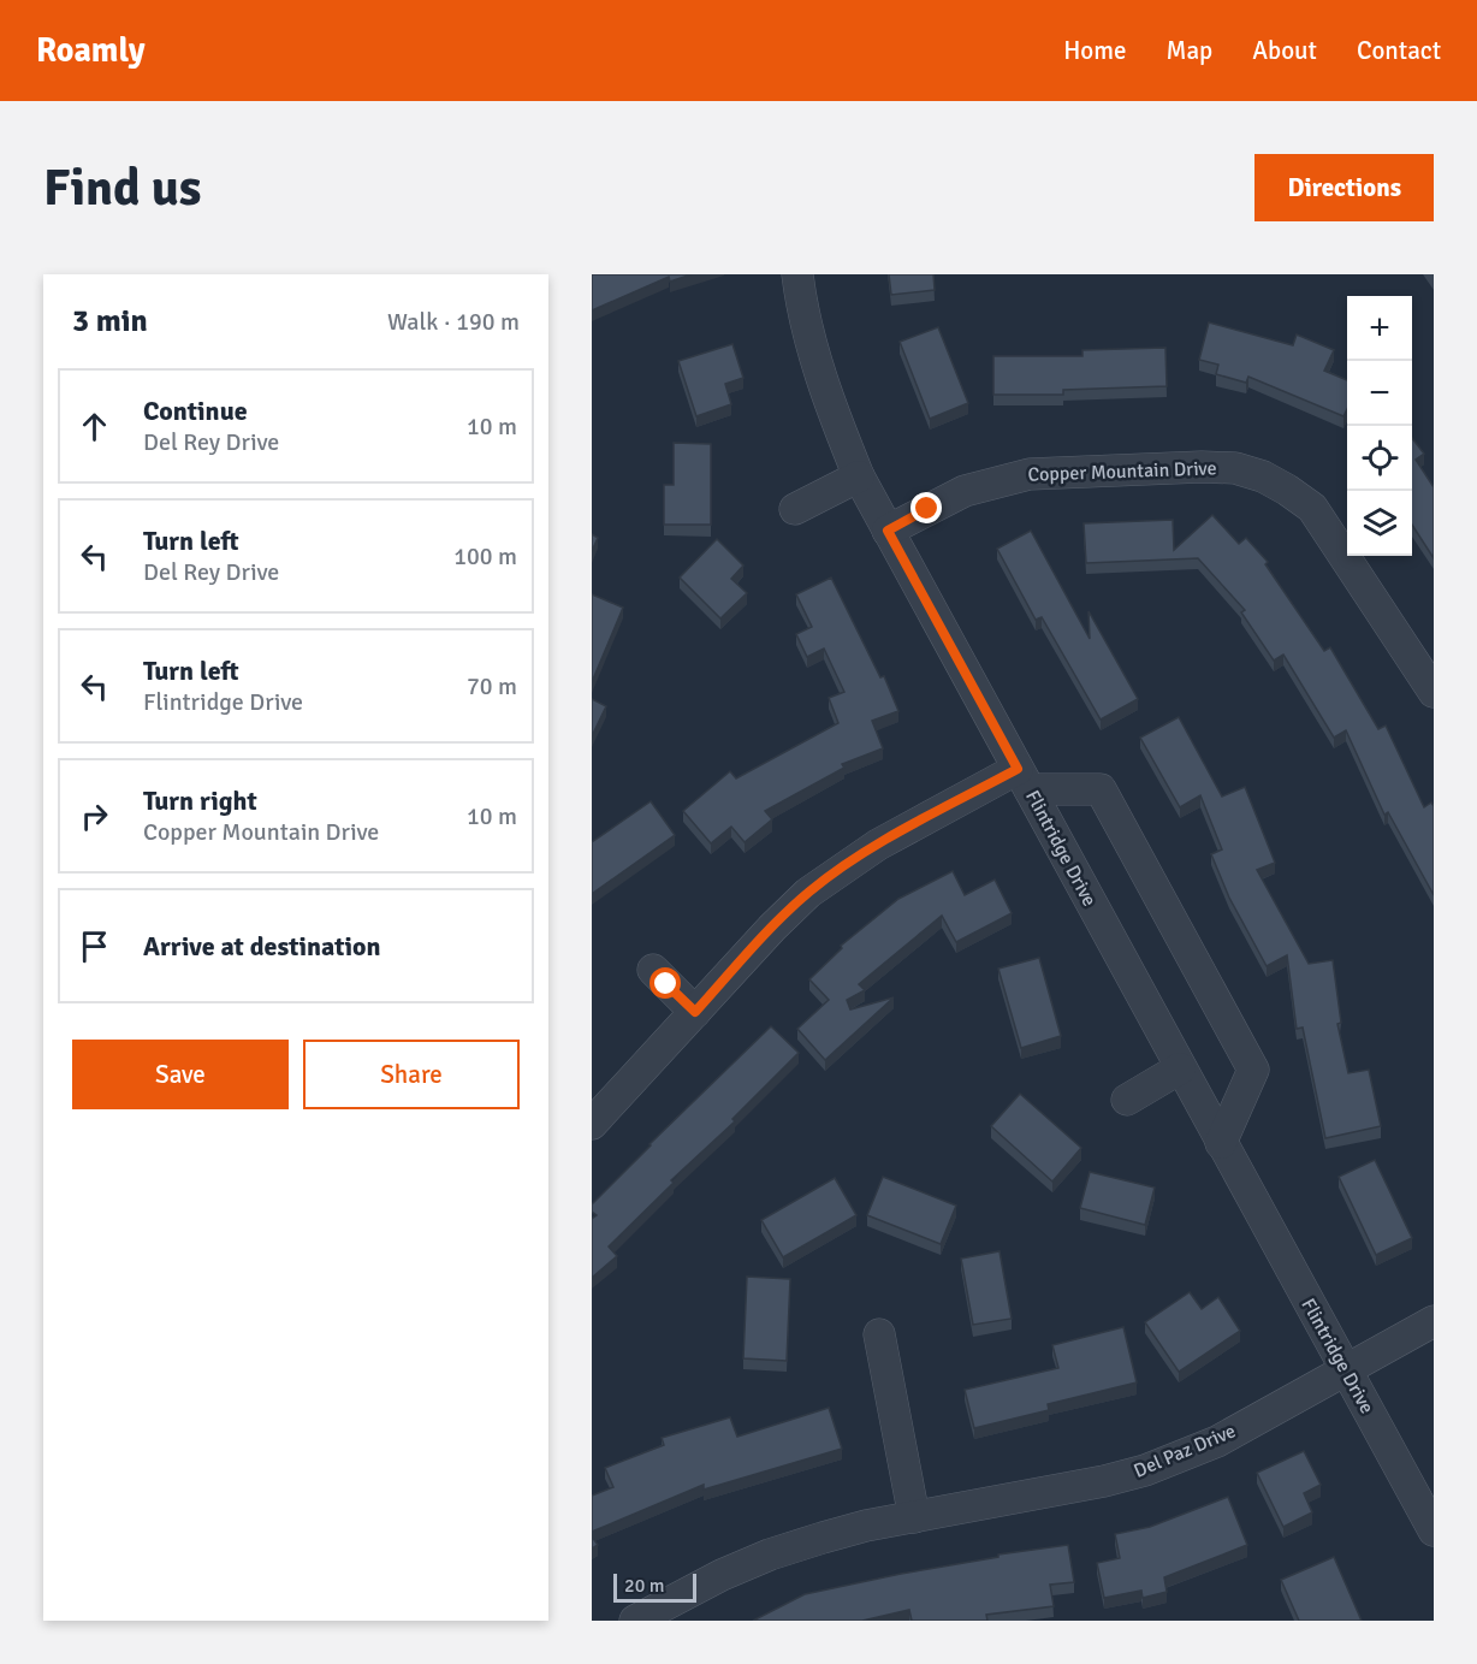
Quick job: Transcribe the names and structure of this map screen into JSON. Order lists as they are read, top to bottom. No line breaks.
{"streets":{"street":["Copper Mountain Drive","Flintridge Drive","Del Paz Drive"]},"crossings":[["Copper Mountain Drive","Flintridge Drive"],["Flintridge Drive","Del Paz Drive"]],"scale_bar":"20 m","page":{"header":"Roamly","nav":["Home","Map","About","Contact"],"buttons":["Directions",["Save","Share"]],"title":"Find us","heading":["3 min","Walk · 190 m"],"map_buttons":["+","−"],"list":[["Continue","Del Rey Drive","10 m"],["Turn left","Del Rey Drive","100 m"],["Turn left","Flintridge Drive","70 m"],["Turn right","Copper Mountain Drive","10 m"],"Arrive at destination"],"scale":"20 m"}}
